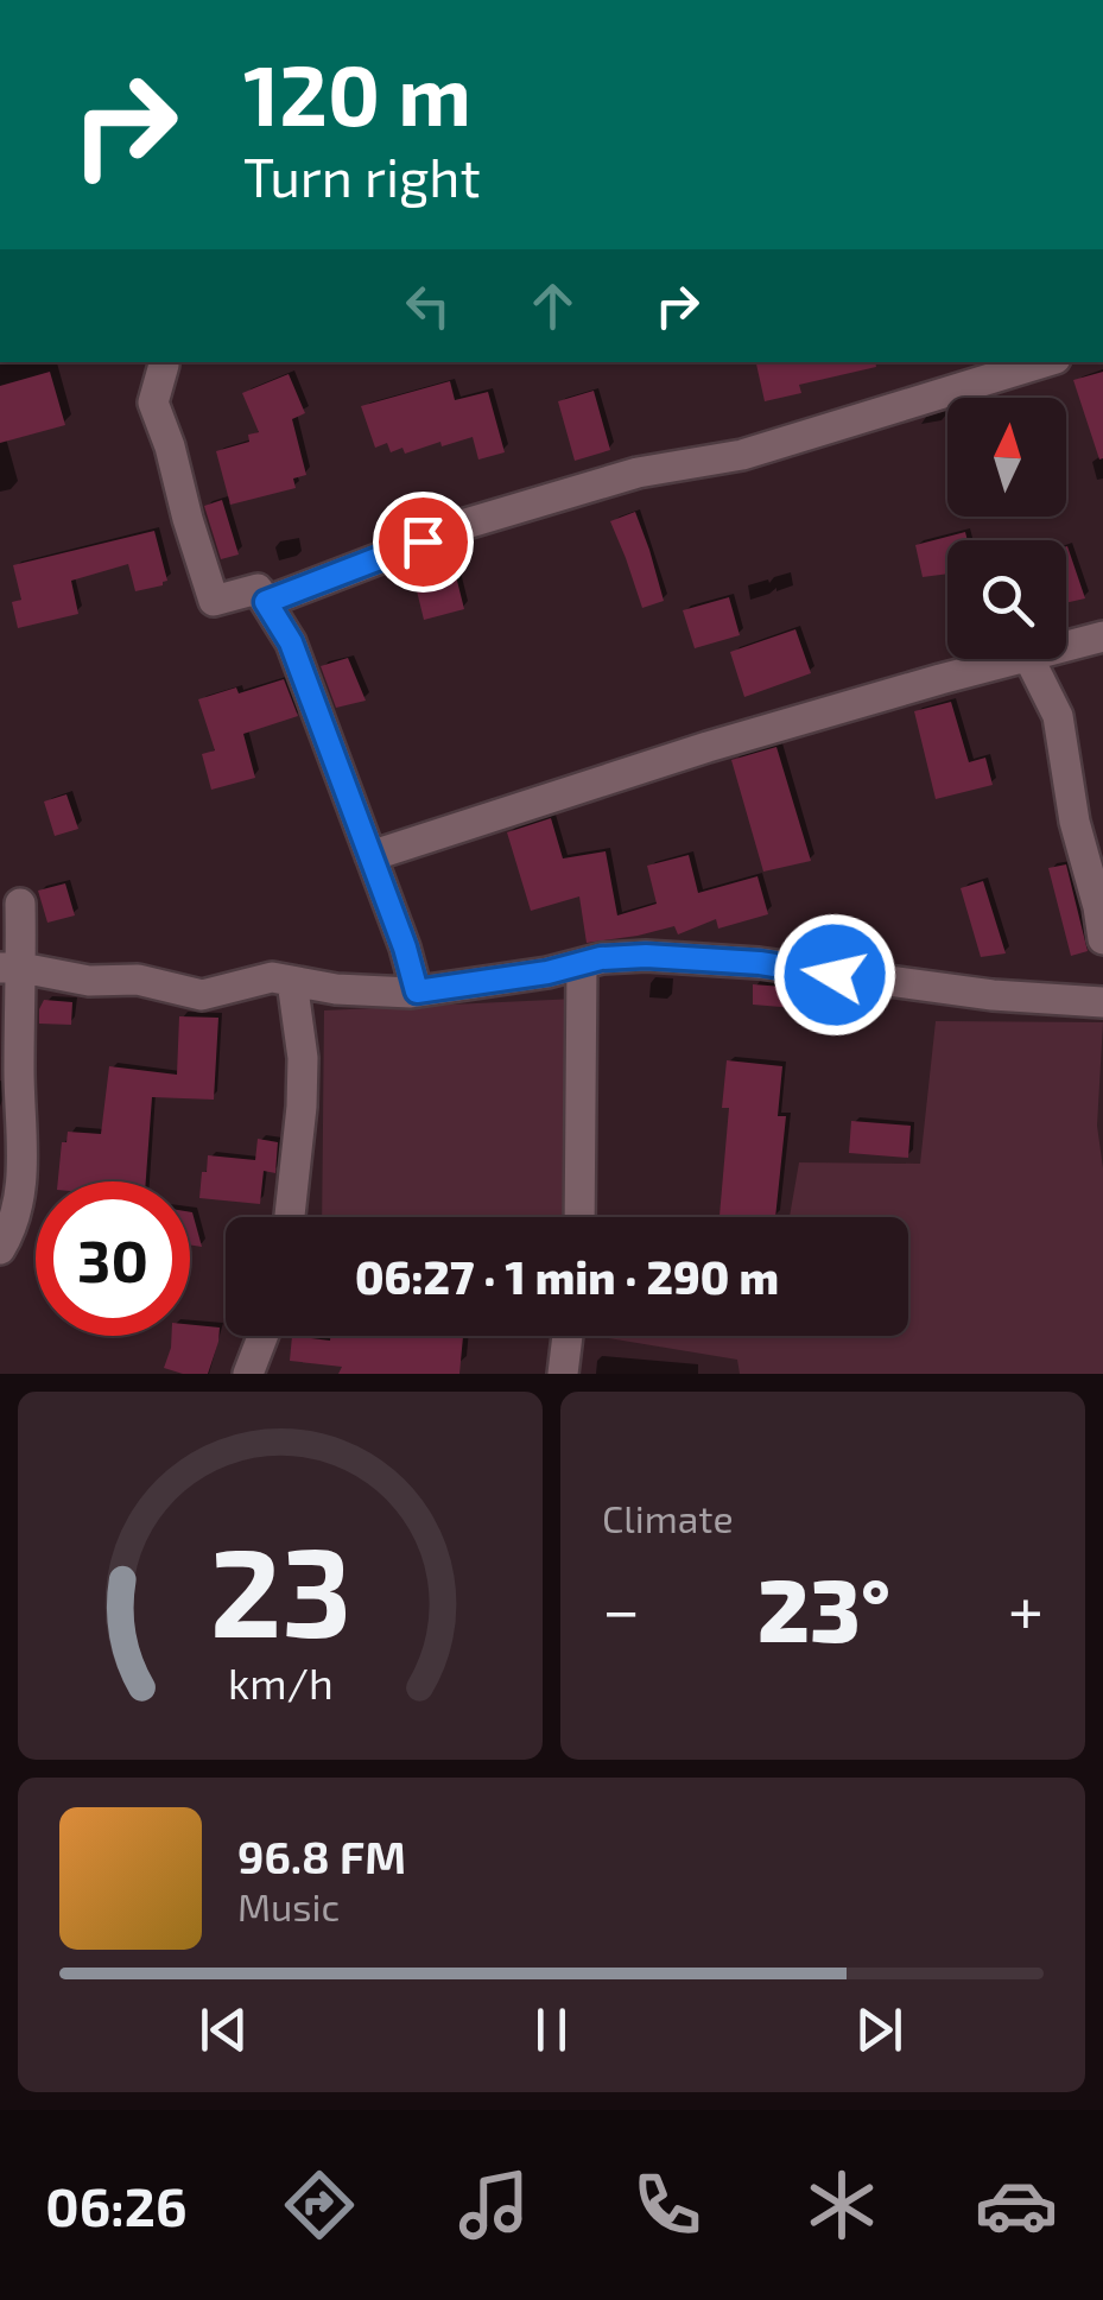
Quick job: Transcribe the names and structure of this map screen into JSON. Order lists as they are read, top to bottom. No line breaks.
{"north":"top","page":{"turn":["120 m","Turn right"],"limit":"30","trip":"06:27 · 1 min · 290 m","tile":"Climate","heat":["−","23°","+"],"song":["96.8 FM","Music"],"tabs":"06:26","gauge":["23","km/h"]}}
